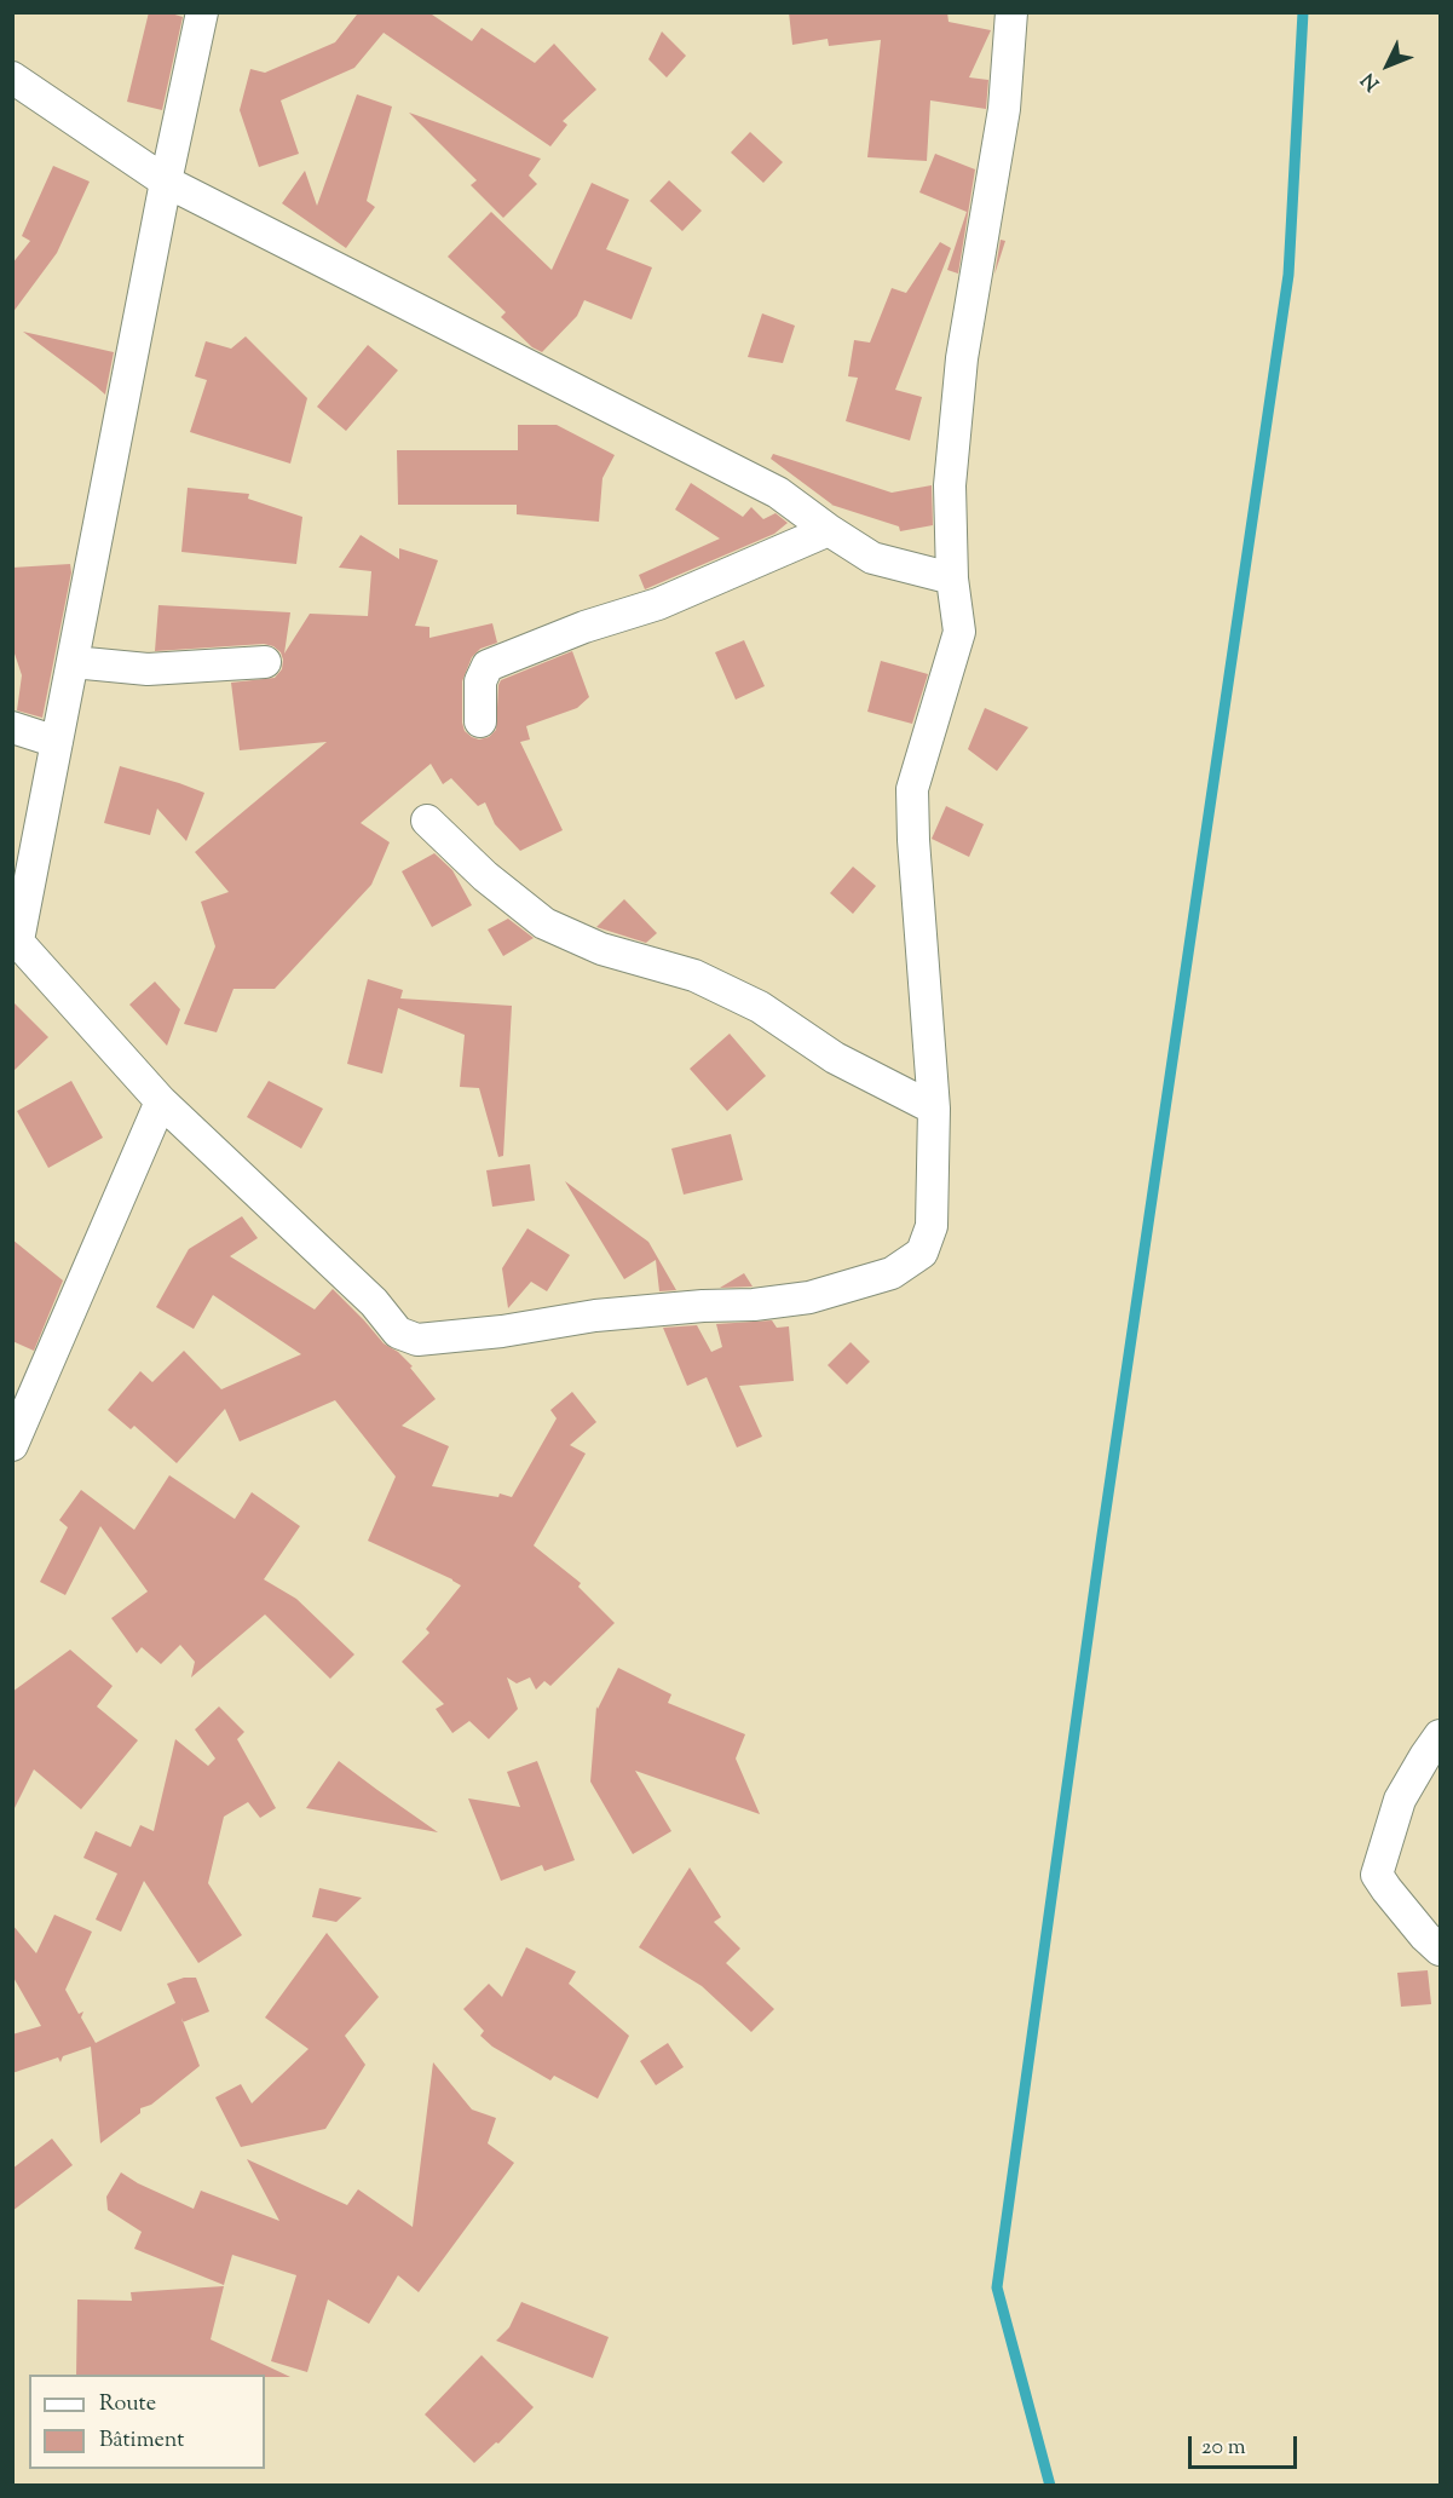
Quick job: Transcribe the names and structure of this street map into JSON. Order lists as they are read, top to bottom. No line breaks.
{"legend":["Route","Bâtiment"],"scale_bar":"20 m","north":"bottom left"}
